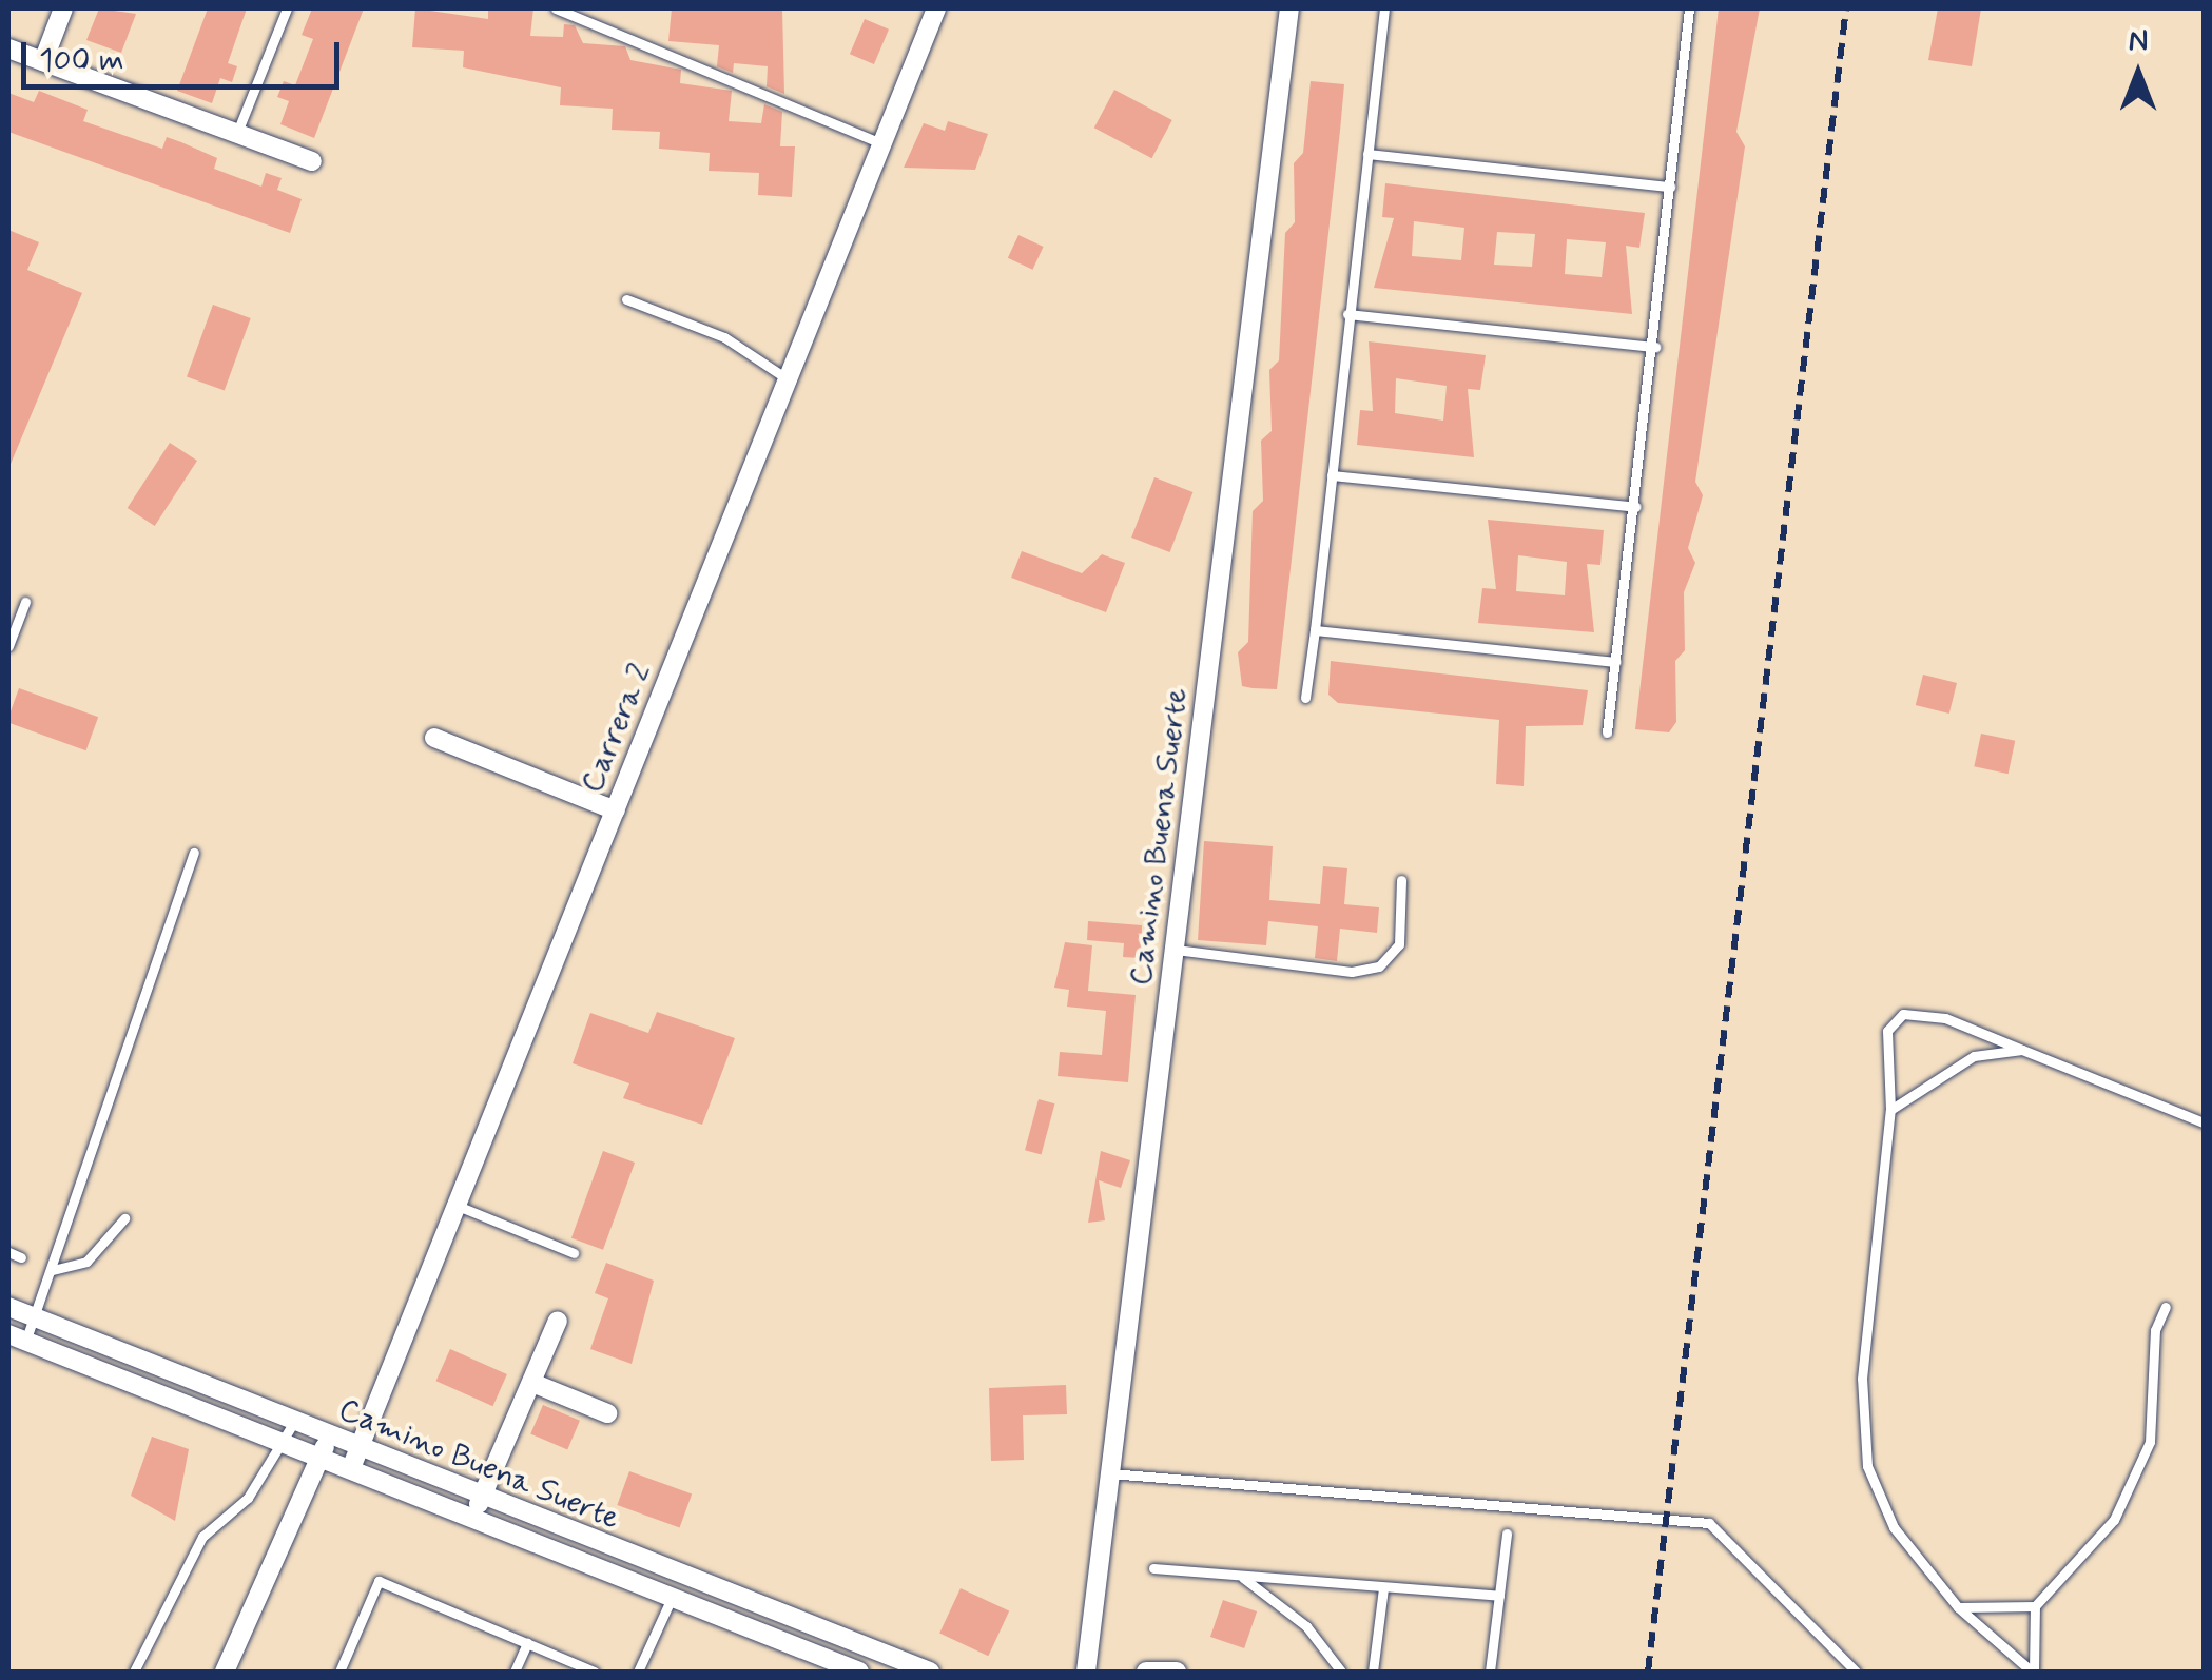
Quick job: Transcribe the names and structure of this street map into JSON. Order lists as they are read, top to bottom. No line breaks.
{"streets":{"street":["Carrera 2","Camino Buena Suerte"]},"crossings":[["Carrera 2","Camino Buena Suerte"]],"scale_bar":"100 m","north":"top"}
